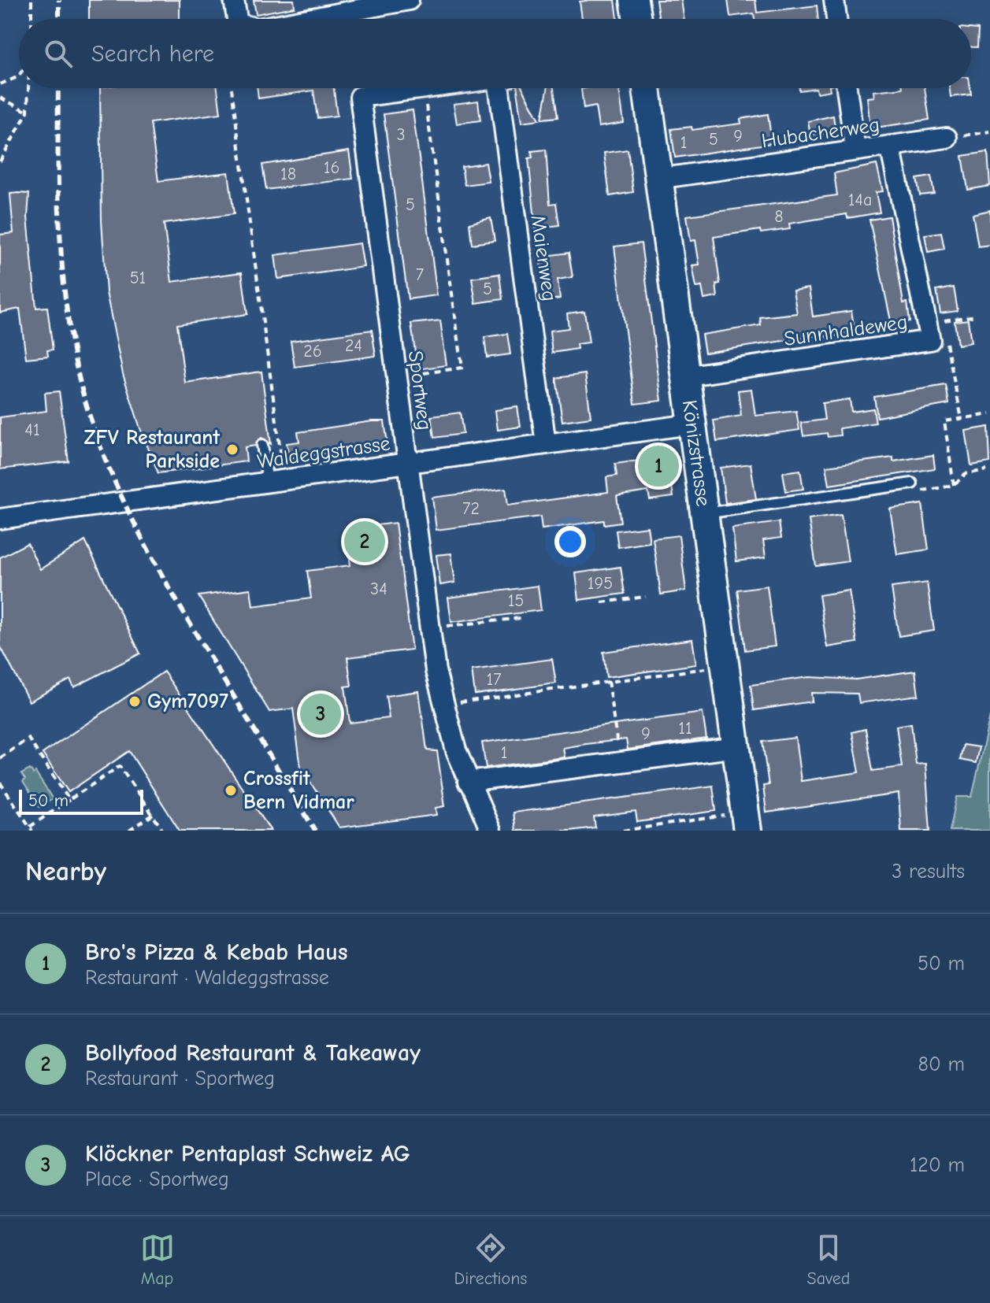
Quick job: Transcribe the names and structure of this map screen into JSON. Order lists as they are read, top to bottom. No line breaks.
{"streets":{"main road":["Könizstrasse"],"street":["Hubacherweg","Maienweg","Sunnhaldeweg","Sportweg","Waldeggstrasse"]},"crossings":[["Hubacherweg","Sunnhaldeweg"],["Hubacherweg","Könizstrasse"],["Maienweg","Waldeggstrasse"],["Sunnhaldeweg","Könizstrasse"],["Sportweg","Waldeggstrasse"],["Waldeggstrasse","Könizstrasse"]],"places":["ZFV Restaurant Parkside","Gym7097","Crossfit Bern Vidmar"],"house_numbers":["3","9","5","1","16","18","14a","5","8","7","51","5","24","26","41","72","195","34","15","17","11","9","1"],"scale_bar":"50 m","page":{"search":"Search here","pins":["1","2","3"],"scale":"50 m","heading":["Nearby","3 results"],"list":[{"mark":"1","name":"Bro's Pizza & Kebab Haus","note":"Restaurant · Waldeggstrasse","value":"50 m"},{"mark":"2","name":"Bollyfood Restaurant & Takeaway","note":"Restaurant · Sportweg","value":"80 m"},{"mark":"3","name":"Klöckner Pentaplast Schweiz AG","note":"Place · Sportweg","value":"120 m"}],"nav":["Map","Directions","Saved"]}}
